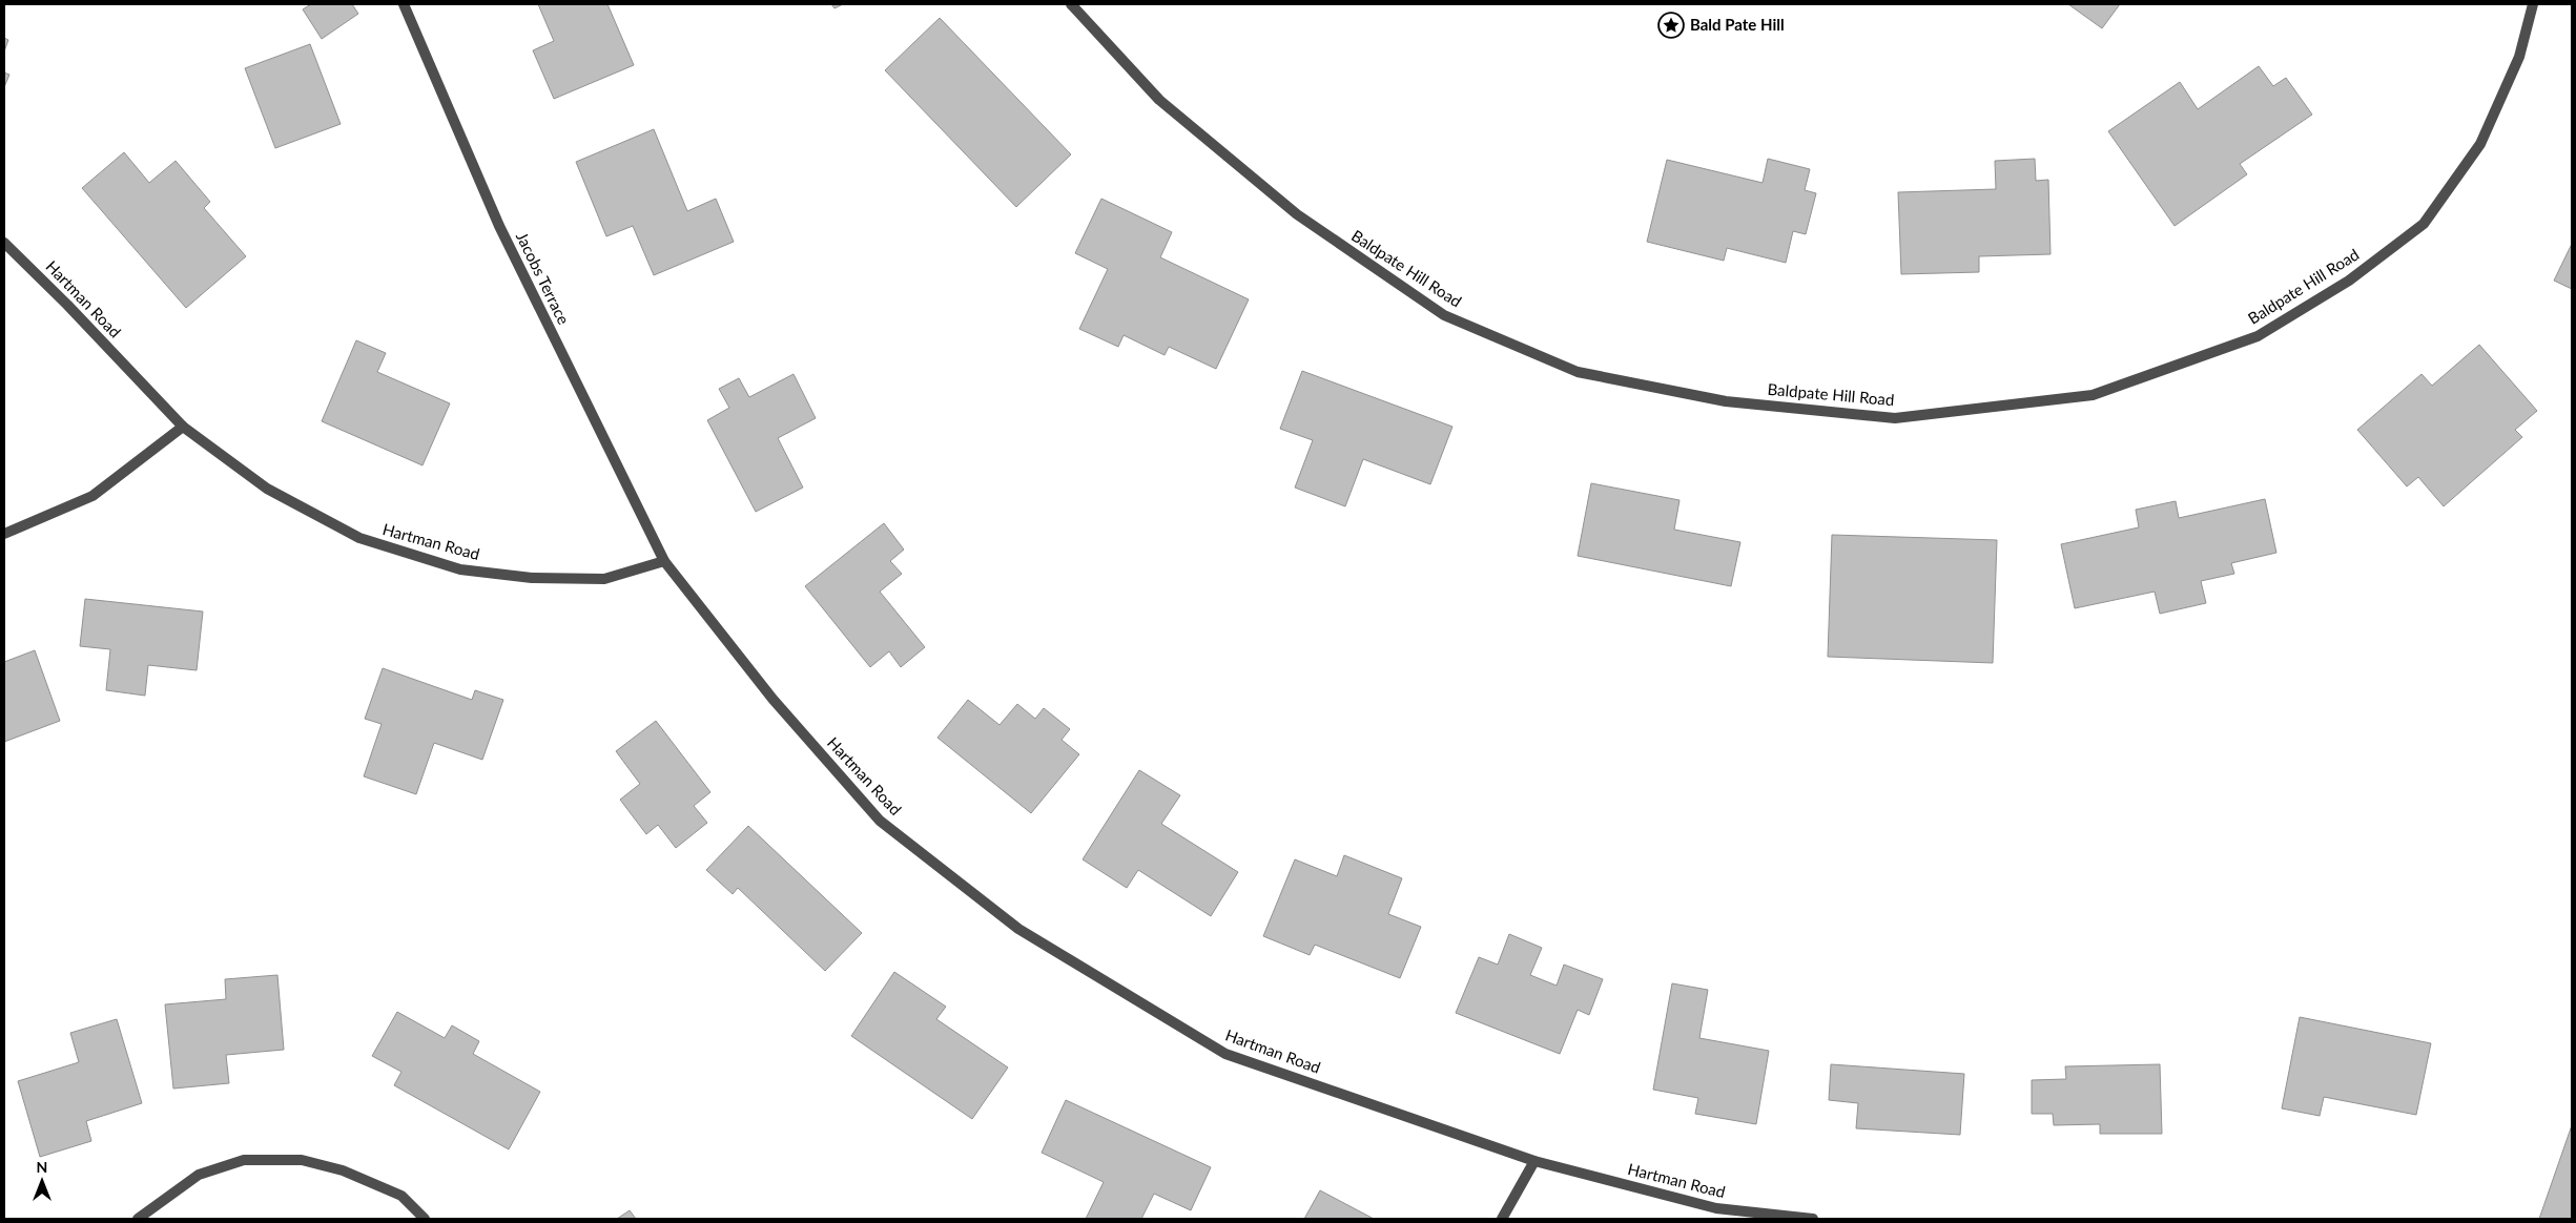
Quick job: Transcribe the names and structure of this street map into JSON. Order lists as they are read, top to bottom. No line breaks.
{"streets":{"street":["Baldpate Hill Road","Jacobs Terrace","Hartman Road"]},"crossings":[["Jacobs Terrace","Hartman Road"]],"places":{"place":["Bald Pate Hill"]},"north":"top"}
